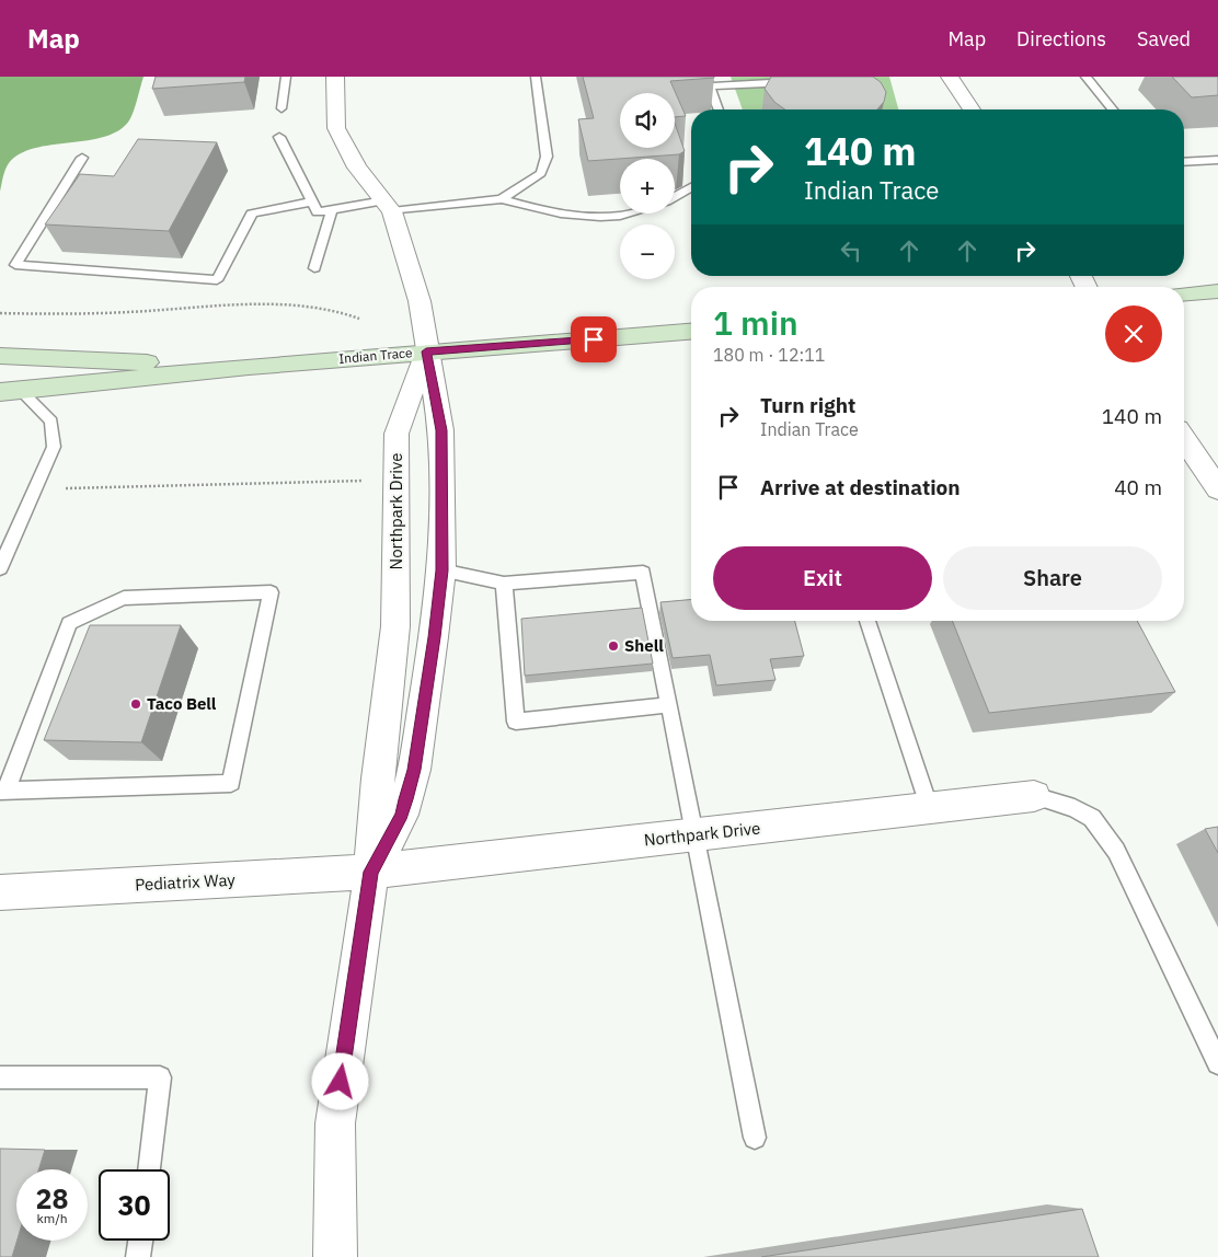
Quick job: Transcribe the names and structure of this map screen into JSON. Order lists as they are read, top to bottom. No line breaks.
{"streets":{"street":["Indian Trace","Northpark Drive","Pediatrix Way"]},"crossings":[["Indian Trace","Northpark Drive"],["Northpark Drive","Pediatrix Way"]],"places":["Shell","Taco Bell"],"page":{"header":"Map","nav":["Map","Directions","Saved"],"map_buttons":["+","−"],"turn":["140 m","Indian Trace"],"heading":["1 min","180 m · 12:11"],"list":[{"name":"Turn right","note":"Indian Trace","value":"140 m"},{"name":"Arrive at destination","value":"40 m"}],"buttons":["Exit","Share"],"speed":"28 km/h","limit":"30"}}
